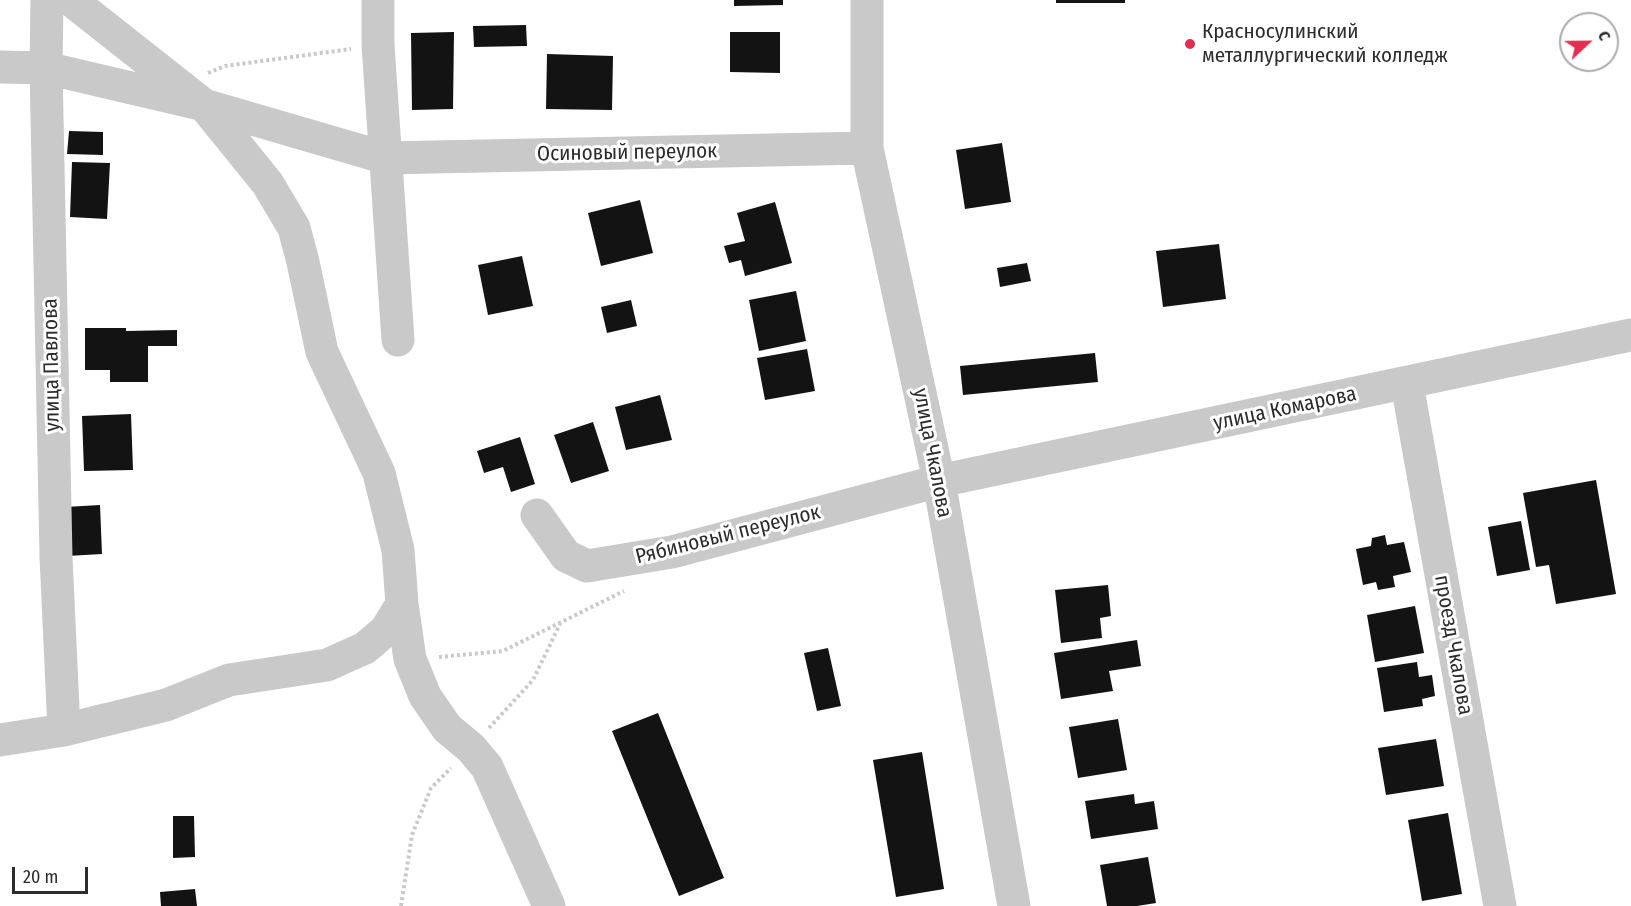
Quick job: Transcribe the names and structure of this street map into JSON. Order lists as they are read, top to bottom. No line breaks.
{"streets":{"street":["Осиновый переулок","улица Павлова","улица Комарова","улица Чкалова","Рябиновый переулок","проезд Чкалова"]},"crossings":[["Осиновый переулок","улица Павлова"],["Осиновый переулок","улица Чкалова"],["улица Комарова","улица Чкалова"],["улица Комарова","Рябиновый переулок"],["улица Комарова","проезд Чкалова"],["улица Чкалова","Рябиновый переулок"]],"places":["Красносулинский металлургический колледж"],"scale_bar":"20 m","north":"right"}
